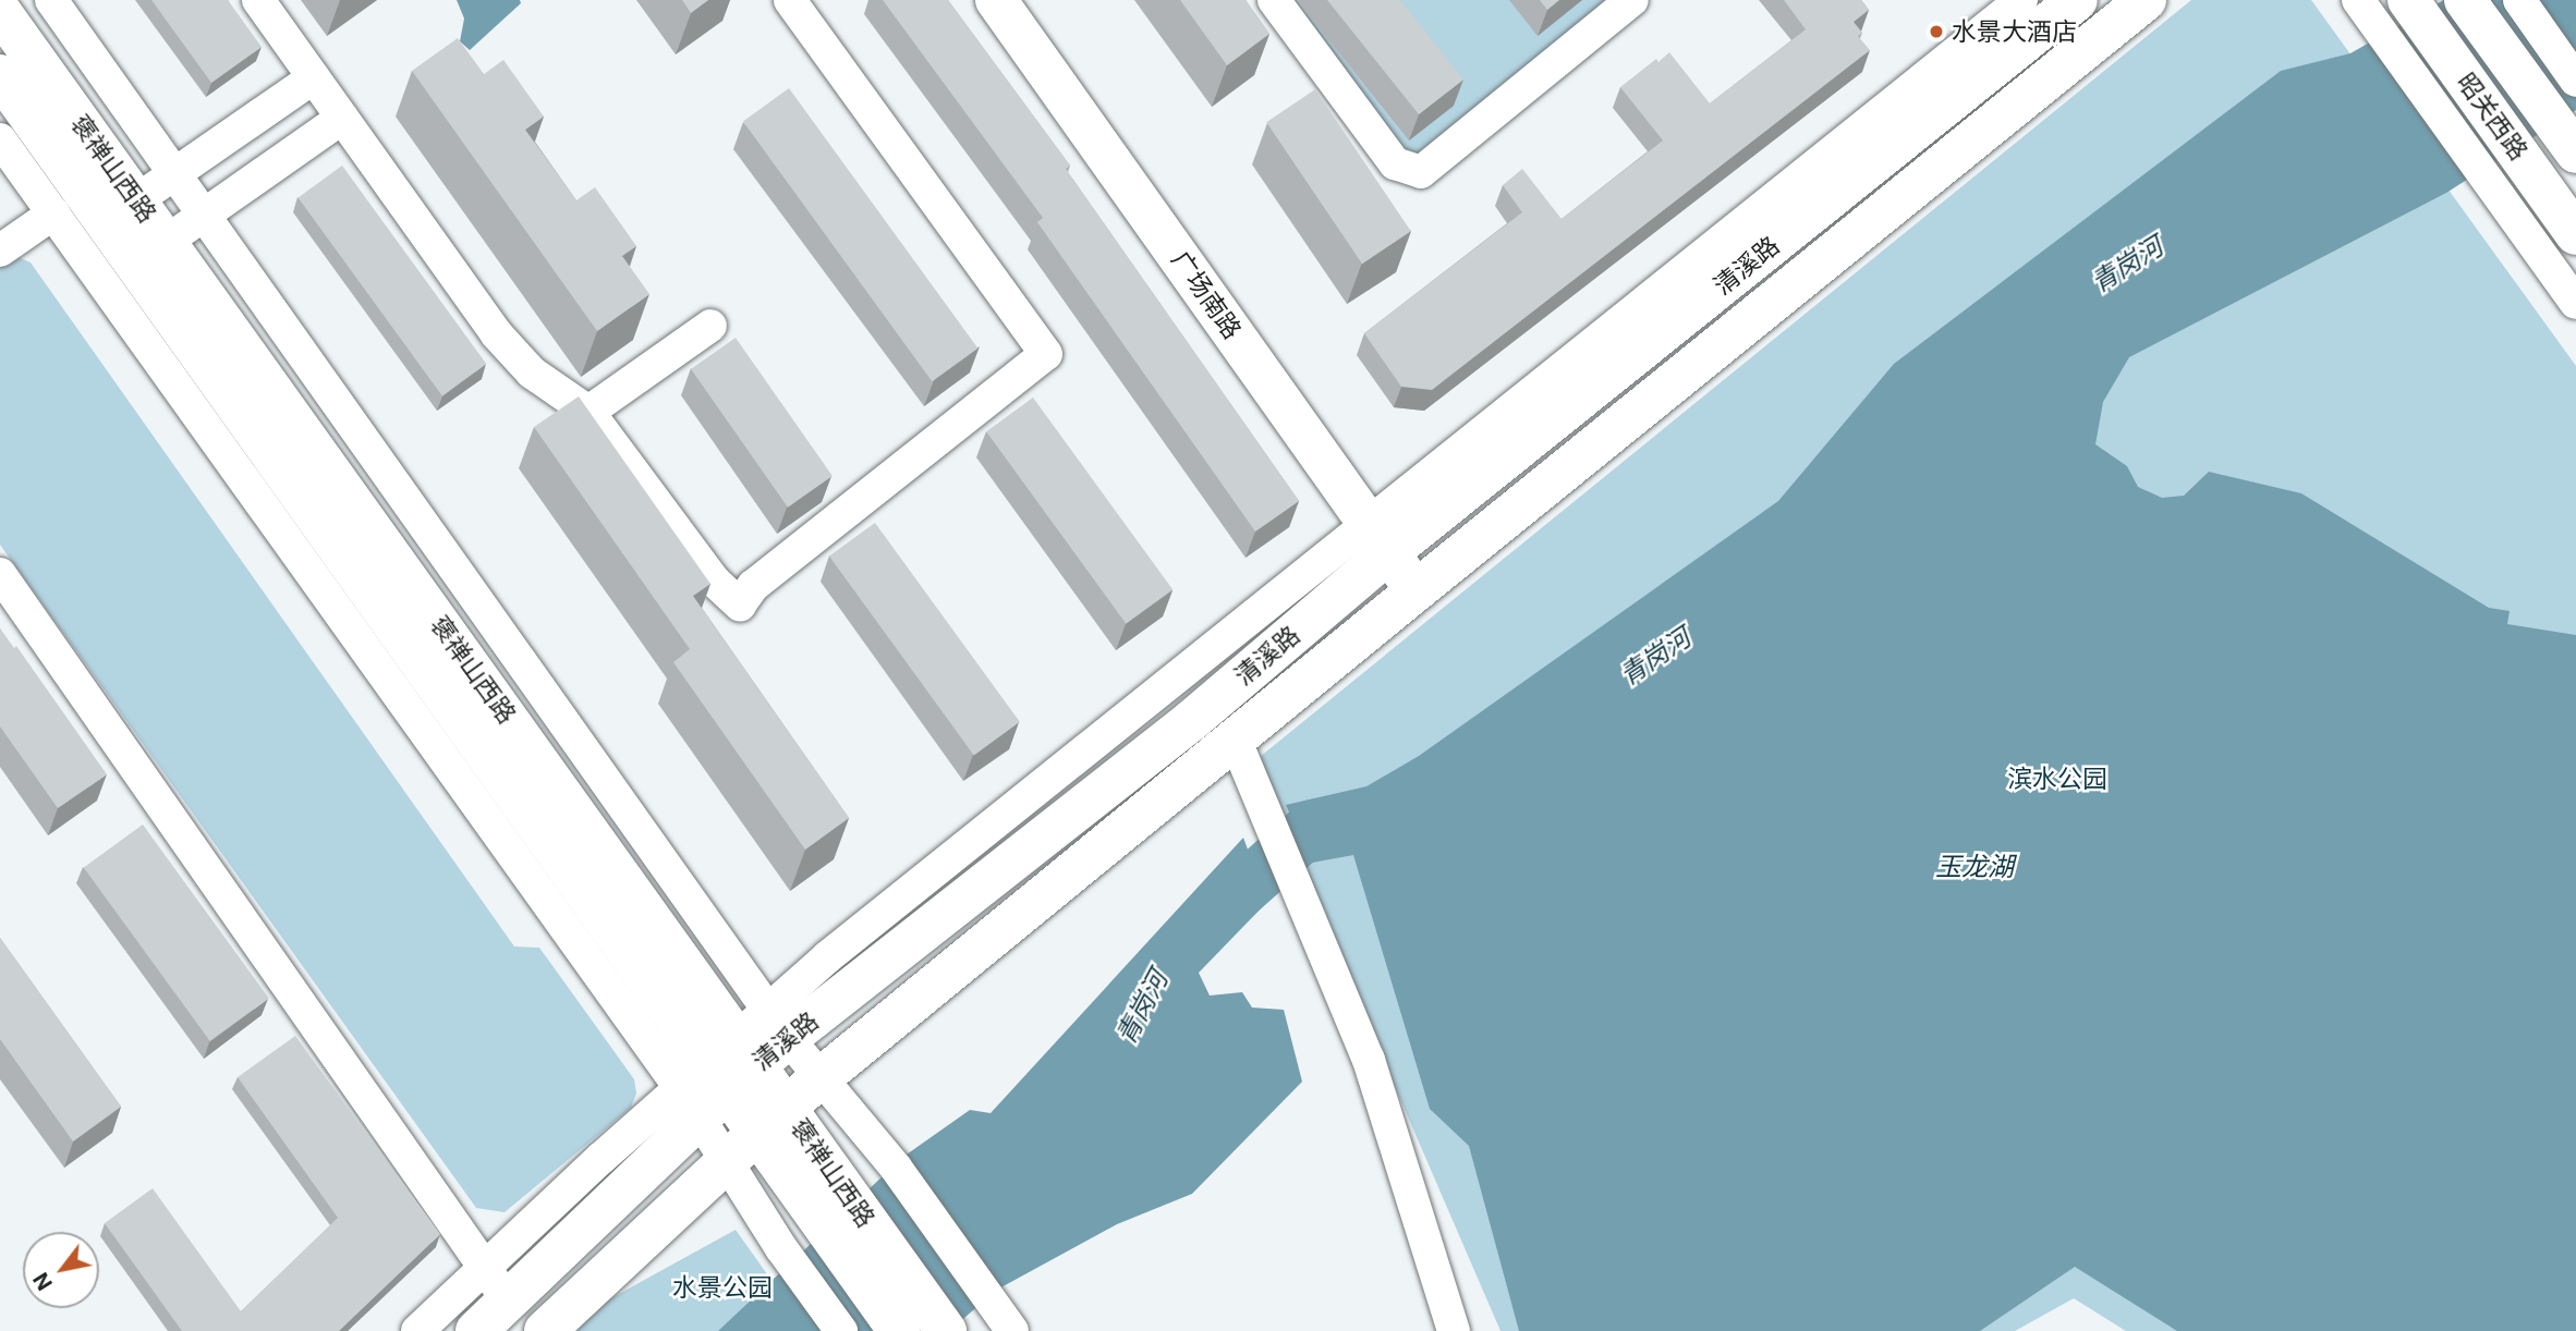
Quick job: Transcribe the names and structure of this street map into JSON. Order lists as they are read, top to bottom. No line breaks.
{"streets":{"main road":["昭关西路","褒禅山西路","清溪路","广场南路"]},"crossings":[["褒禅山西路","清溪路"],["清溪路","广场南路"]],"water":["青岗河","玉龙湖"],"parks":["滨水公园","水景公园"],"places":["水景大酒店"],"north":"bottom left"}
